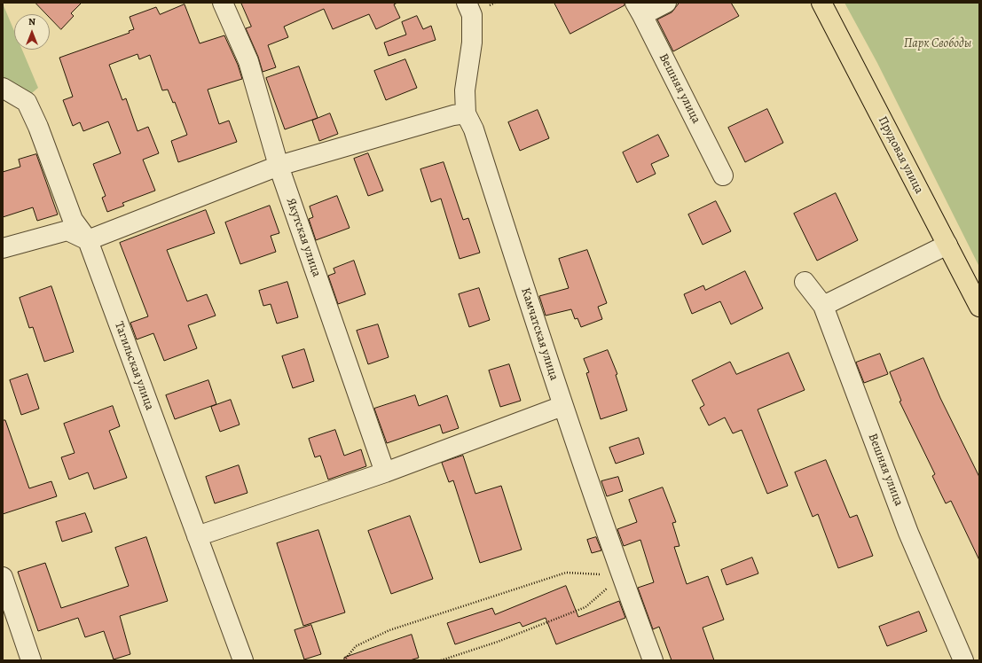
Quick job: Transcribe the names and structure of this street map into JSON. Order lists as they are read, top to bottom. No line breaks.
{"streets":{"main road":["Прудовая улица"],"street":["Вешняя улица","Якутская улица","Камчатская улица","Тагильская улица"]},"parks":["Парк Свободы"],"north":"top"}
